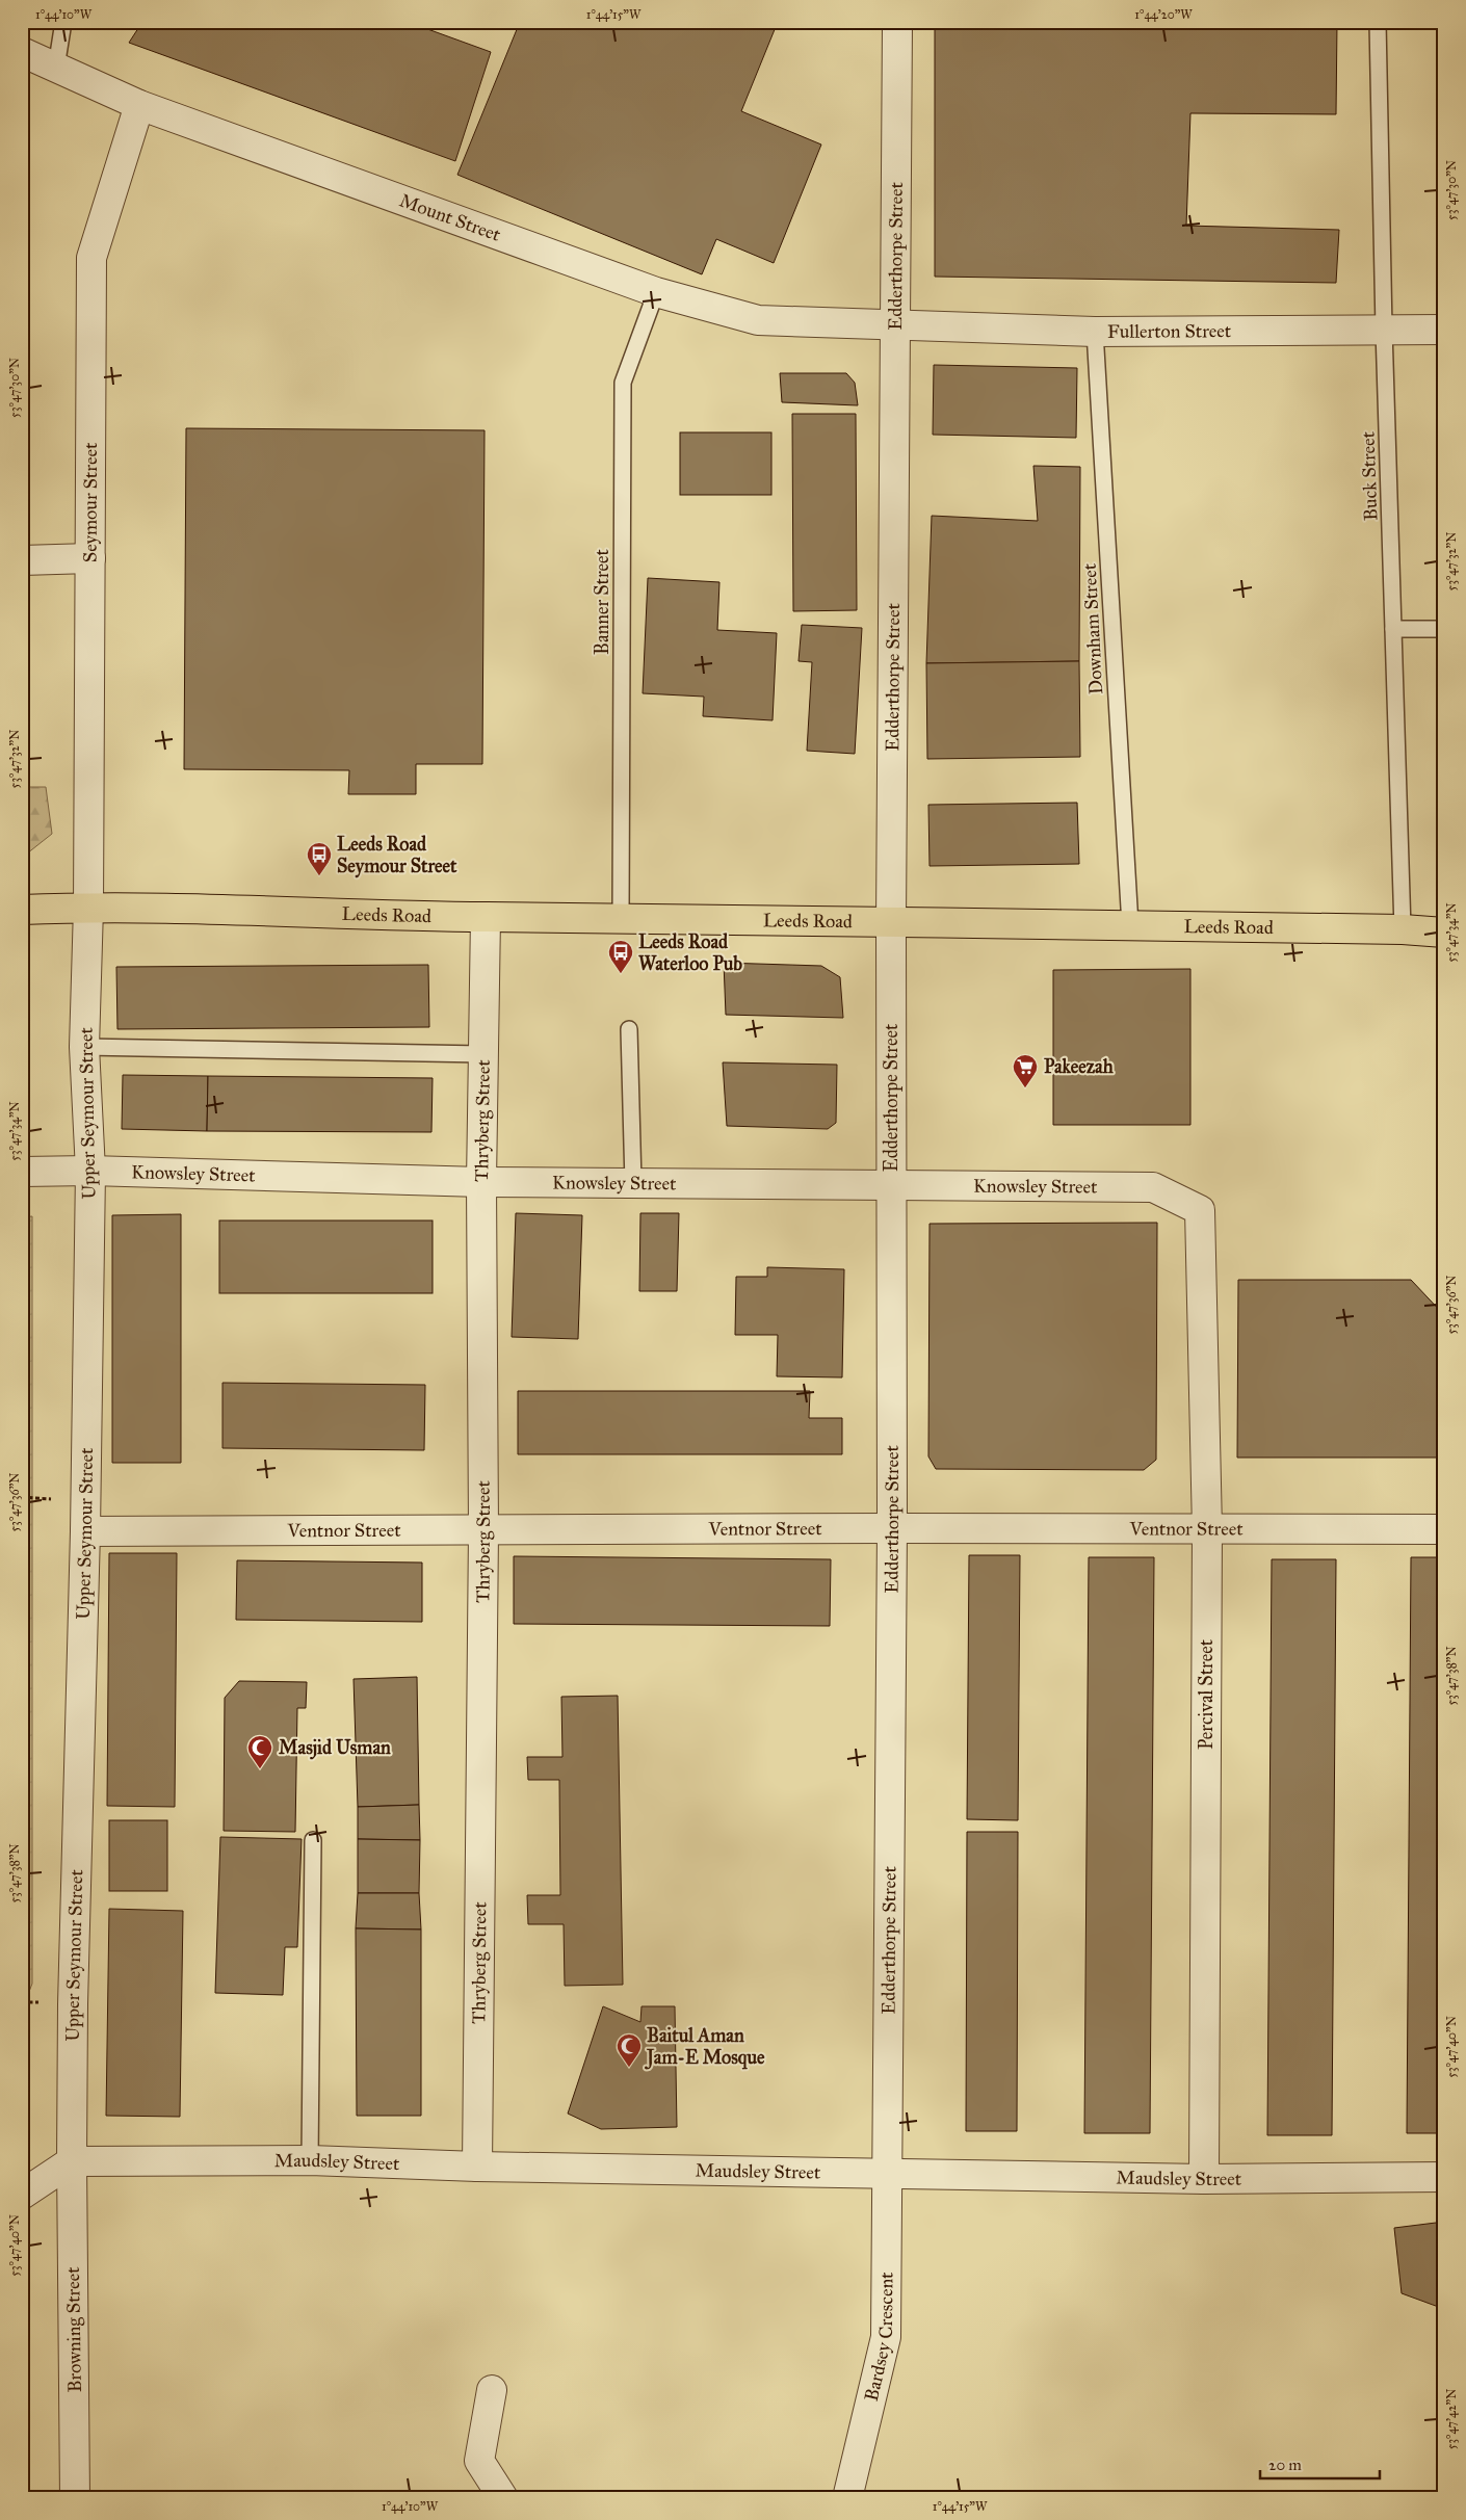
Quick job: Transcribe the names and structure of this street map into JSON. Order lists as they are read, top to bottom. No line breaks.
{"streets":{"main road":["Leeds Road"],"street":["Mount Street","Edderthorpe Street","Fullerton Street","Seymour Street","Upper Seymour Street","Thryberg Street","Knowsley Street","Ventnor Street","Percival Street","Maudsley Street","Browning Street","Bardsey Crescent"],"lane":["Buck Street","Banner Street","Downham Street"]},"crossings":[["Mount Street","Edderthorpe Street"],["Mount Street","Fullerton Street"],["Mount Street","Seymour Street"],["Mount Street","Banner Street"],["Edderthorpe Street","Fullerton Street"],["Edderthorpe Street","Leeds Road"],["Edderthorpe Street","Knowsley Street"],["Edderthorpe Street","Ventnor Street"],["Edderthorpe Street","Maudsley Street"],["Edderthorpe Street","Bardsey Crescent"],["Fullerton Street","Buck Street"],["Fullerton Street","Downham Street"],["Buck Street","Leeds Road"],["Seymour Street","Leeds Road"],["Seymour Street","Upper Seymour Street"],["Banner Street","Leeds Road"],["Downham Street","Leeds Road"],["Leeds Road","Upper Seymour Street"],["Leeds Road","Thryberg Street"],["Upper Seymour Street","Knowsley Street"],["Upper Seymour Street","Ventnor Street"],["Upper Seymour Street","Maudsley Street"],["Upper Seymour Street","Browning Street"],["Thryberg Street","Knowsley Street"],["Thryberg Street","Ventnor Street"],["Thryberg Street","Maudsley Street"],["Knowsley Street","Percival Street"],["Ventnor Street","Percival Street"],["Percival Street","Maudsley Street"],["Maudsley Street","Browning Street"],["Maudsley Street","Bardsey Crescent"]],"places":{"bus stop":["Leeds Road Seymour Street","Leeds Road Waterloo Pub"],"supermarket":["Pakeezah"],"mosque":["Masjid Usman","Baitul Aman Jam-E Mosque"]},"scale_bar":"20 m","coordinates":["1°44'10\"W","1°44'15\"W","1°44'20\"W","53°47'30\"N","53°47'32\"N","53°47'34\"N","53°47'36\"N","53°47'38\"N","53°47'40\"N","53°47'42\"N"]}
